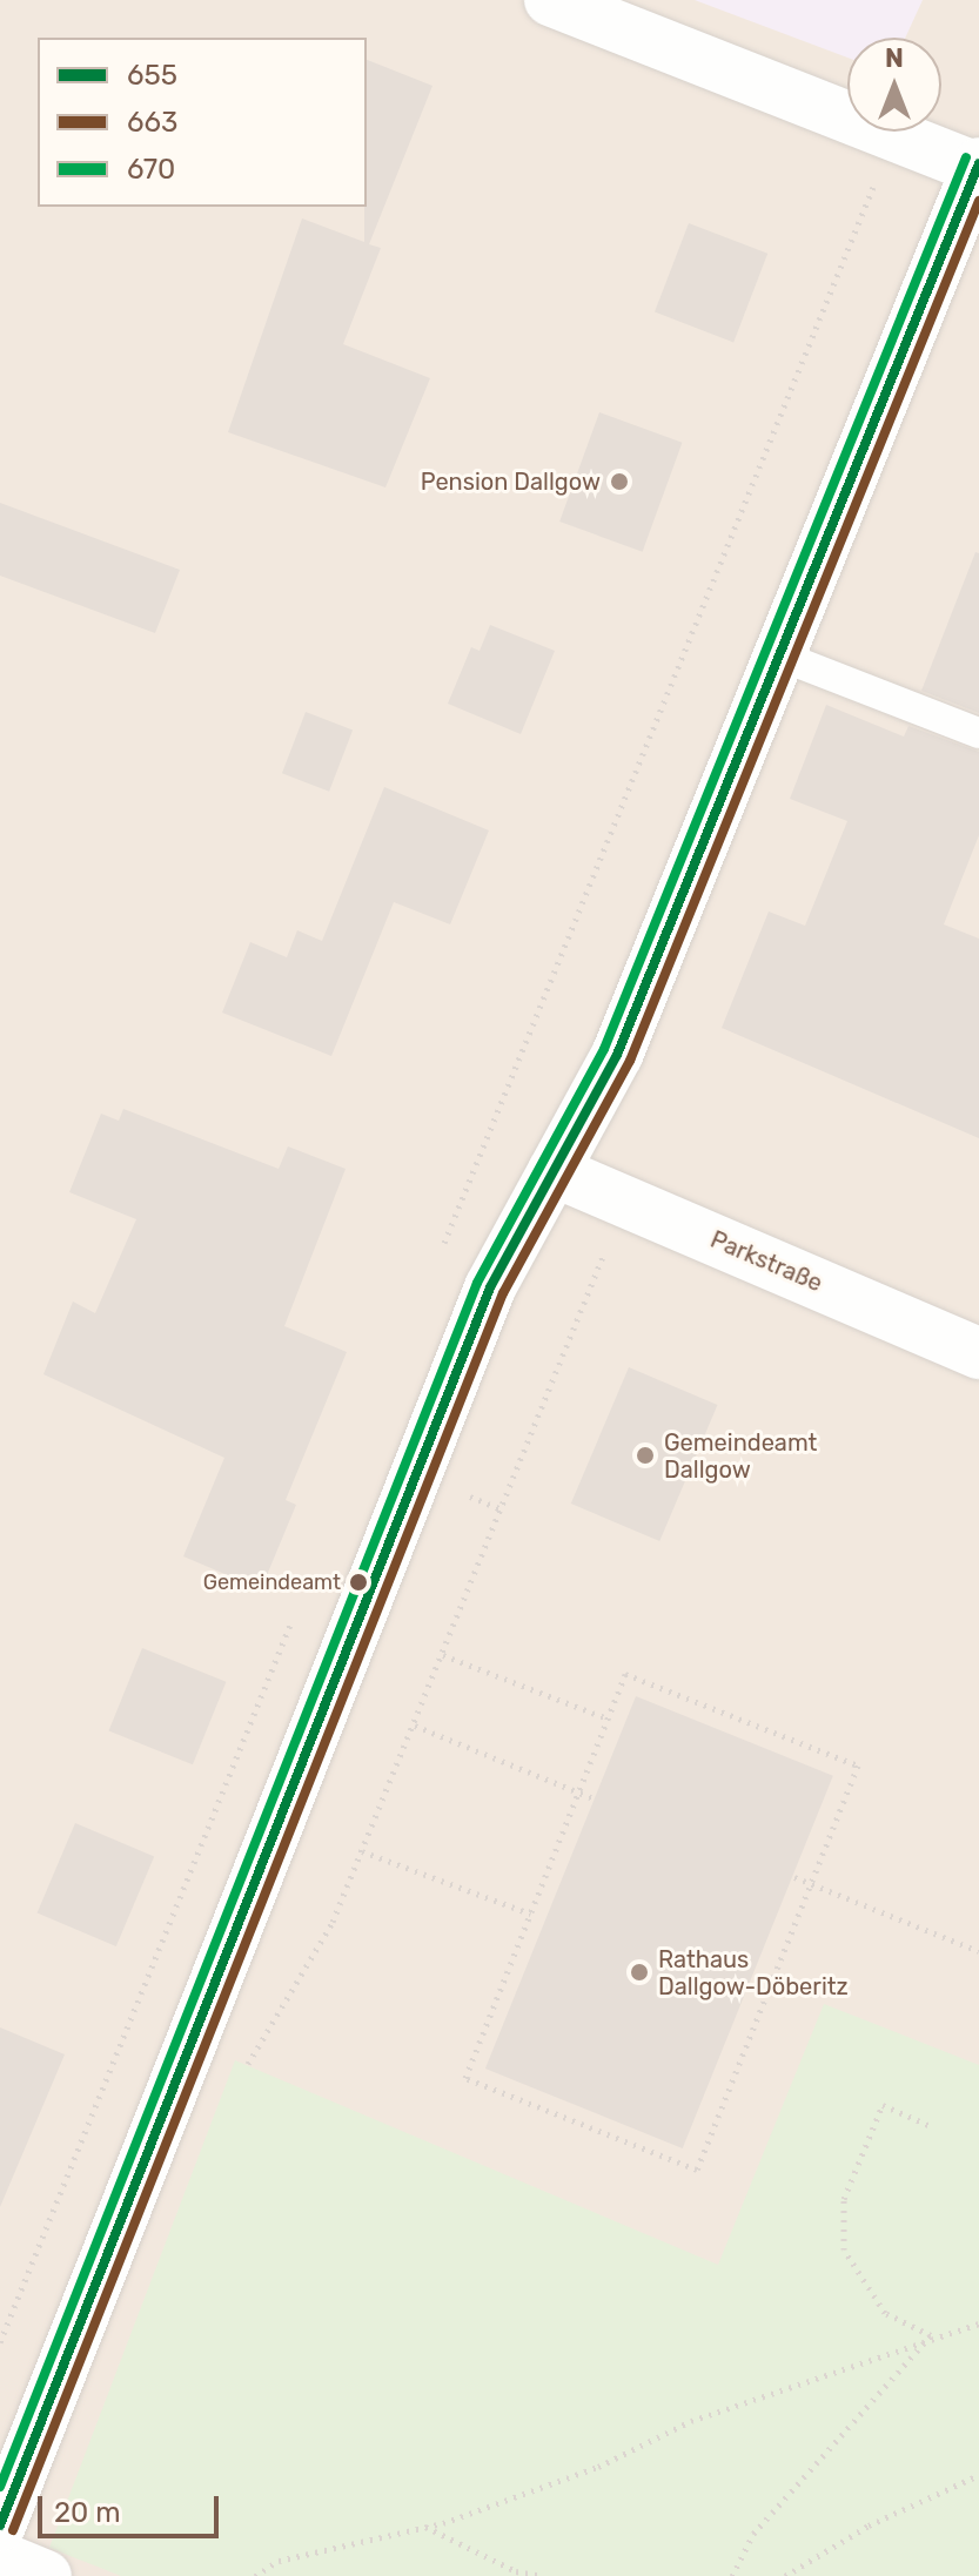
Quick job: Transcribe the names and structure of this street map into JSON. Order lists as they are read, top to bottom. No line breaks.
{"streets":{"street":["Parkstraße"]},"places":["Pension Dallgow","Gemeindeamt Dallgow","Gemeindeamt","Rathaus Dallgow-Döberitz"],"lines":["transit line 670","transit line 655","transit line 663"],"legend":["655","663","670"],"scale_bar":"20 m","north":"top"}
